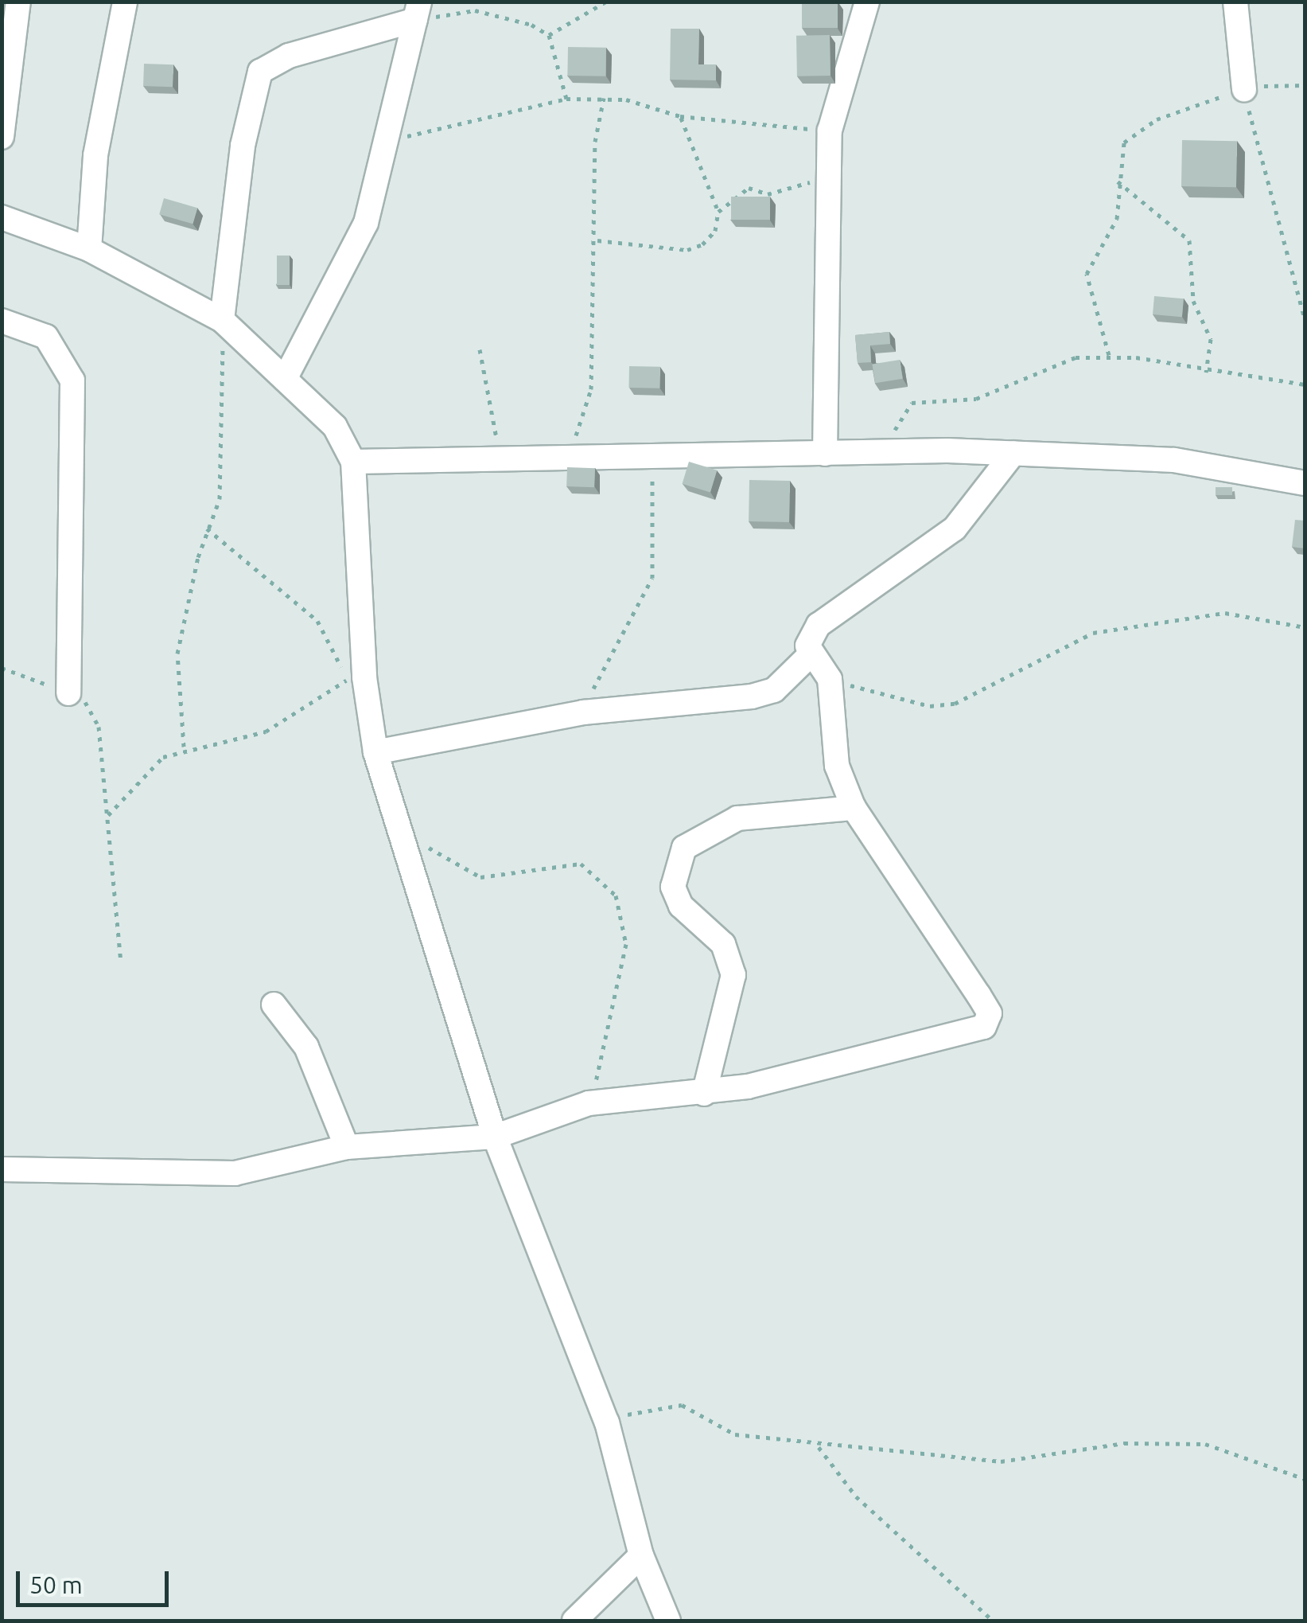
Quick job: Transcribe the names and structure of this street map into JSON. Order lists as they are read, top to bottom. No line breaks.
{"scale_bar":"50 m"}
